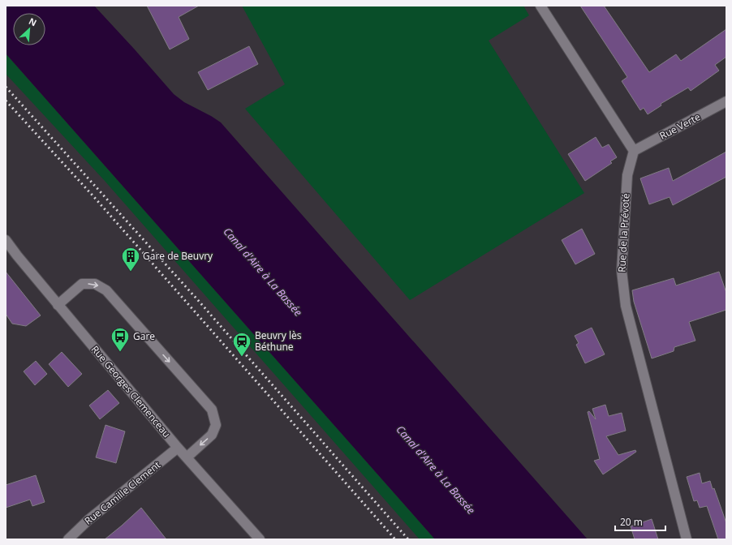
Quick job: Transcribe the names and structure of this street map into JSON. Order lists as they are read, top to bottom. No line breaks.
{"streets":{"street":["Rue Verte","Rue de la Prévoté","Rue Georges Clemenceau","Rue Camille Clement"]},"crossings":[["Rue Verte","Rue de la Prévoté"],["Rue Georges Clemenceau","Rue Camille Clement"]],"water":["Canal d'Aire à La Bassée"],"places":{"building":["Gare de Beuvry"],"bus stop":["Gare"],"station":["Beuvry lès Béthune"]},"scale_bar":"20 m","north":"top right"}
